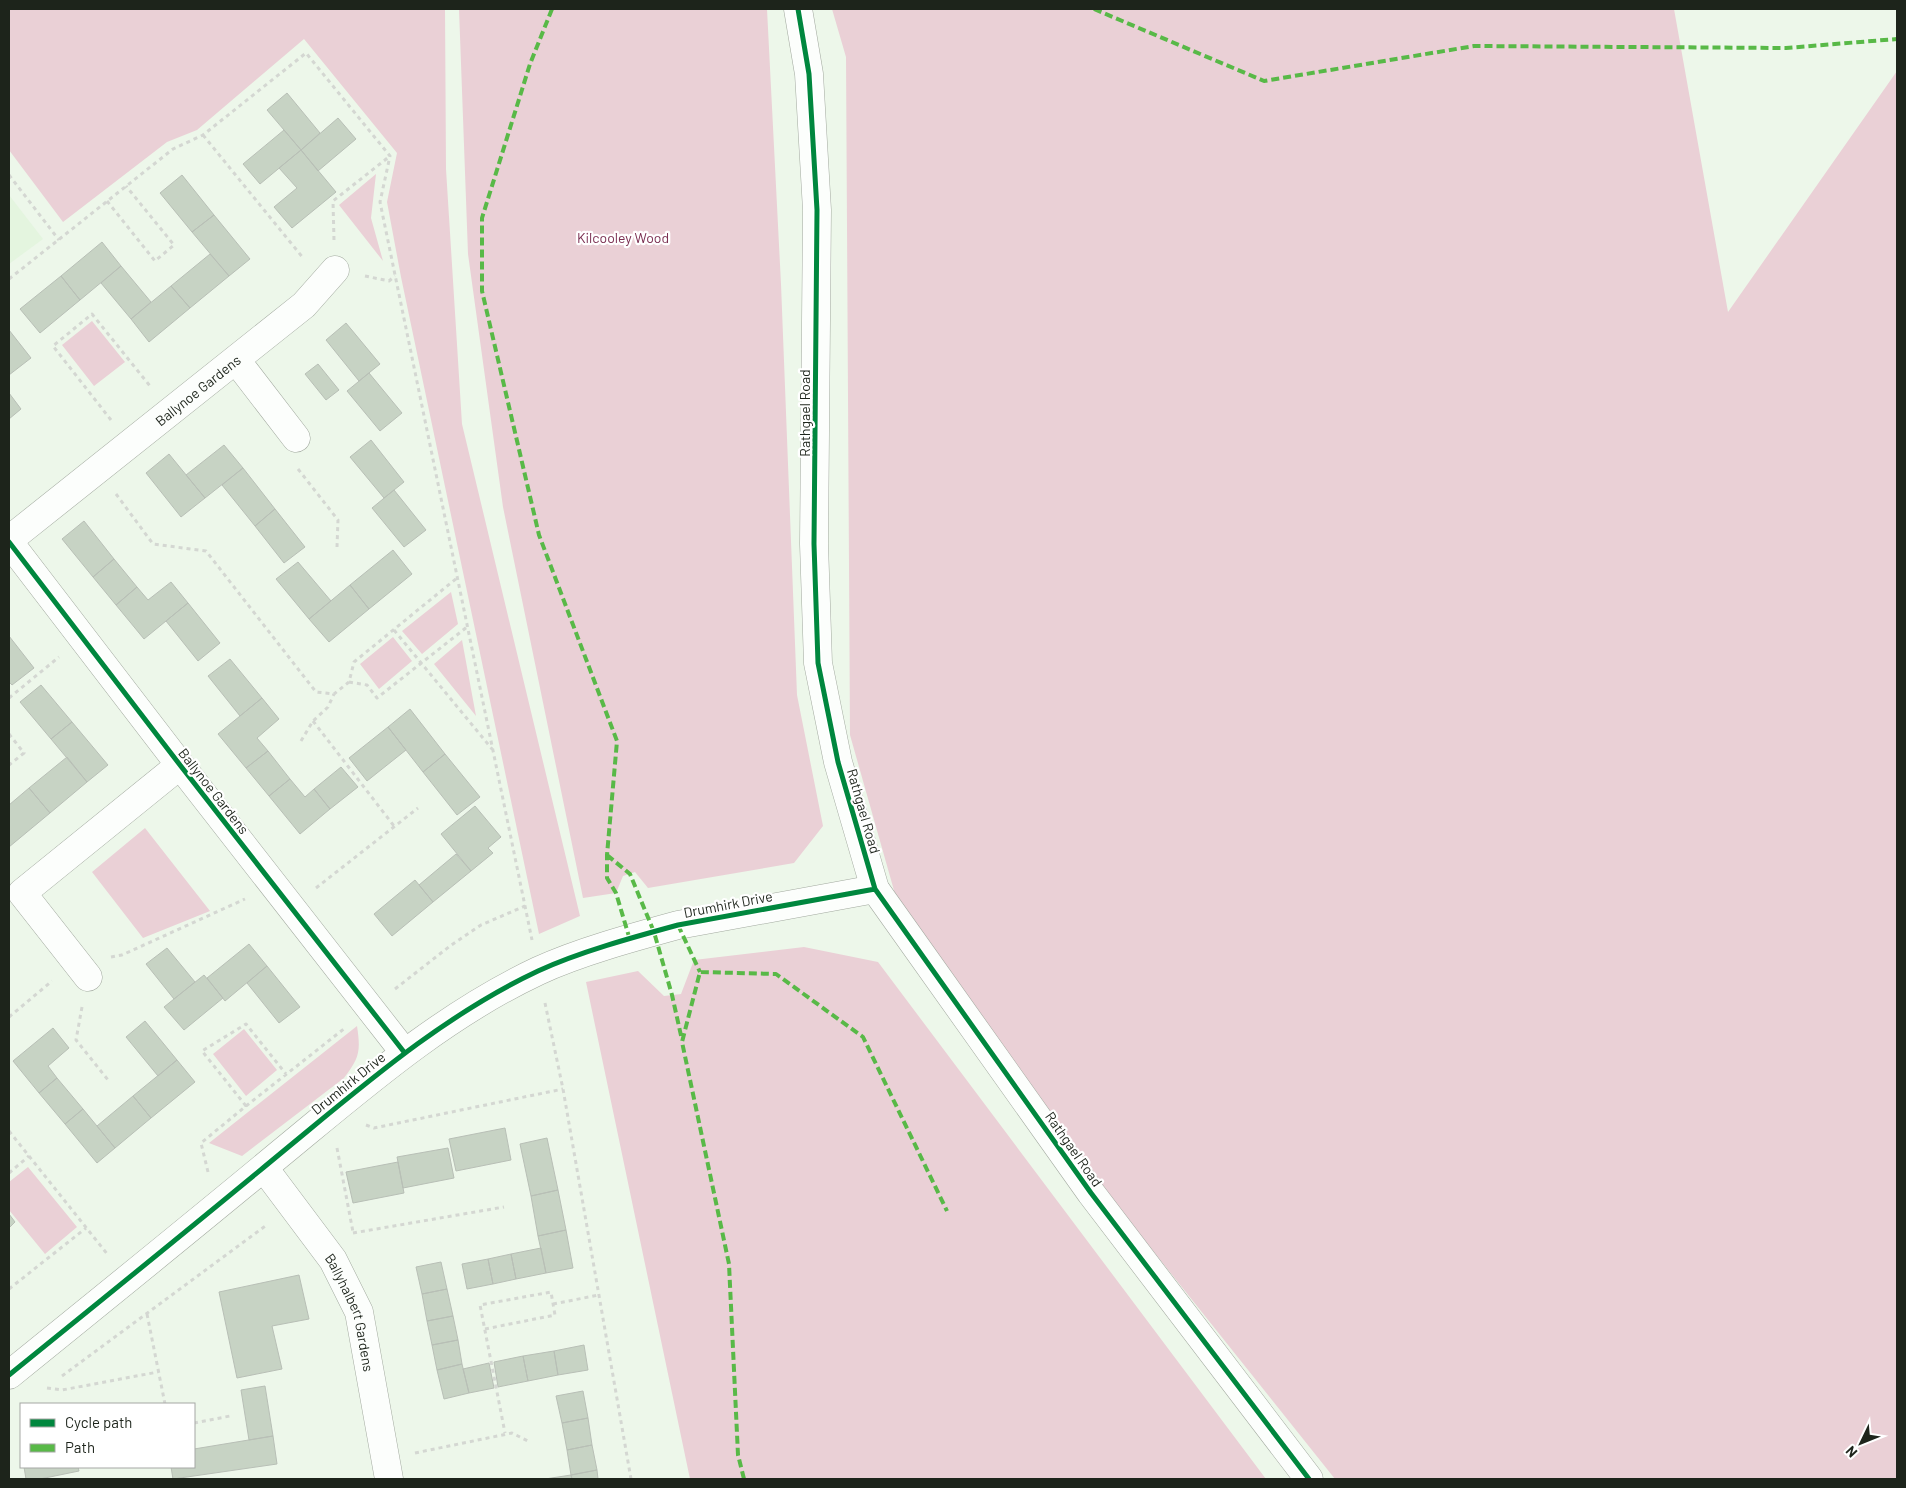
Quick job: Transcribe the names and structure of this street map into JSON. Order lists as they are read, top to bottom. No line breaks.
{"streets":{"street":["Ballynoe Gardens","Rathgael Road","Drumhirk Drive","Ballyhalbert Gardens"]},"crossings":[["Ballynoe Gardens","Drumhirk Drive"],["Rathgael Road","Drumhirk Drive"],["Drumhirk Drive","Ballyhalbert Gardens"]],"parks":["Kilcooley Wood"],"legend":["Cycle path","Path"],"north":"bottom left"}
